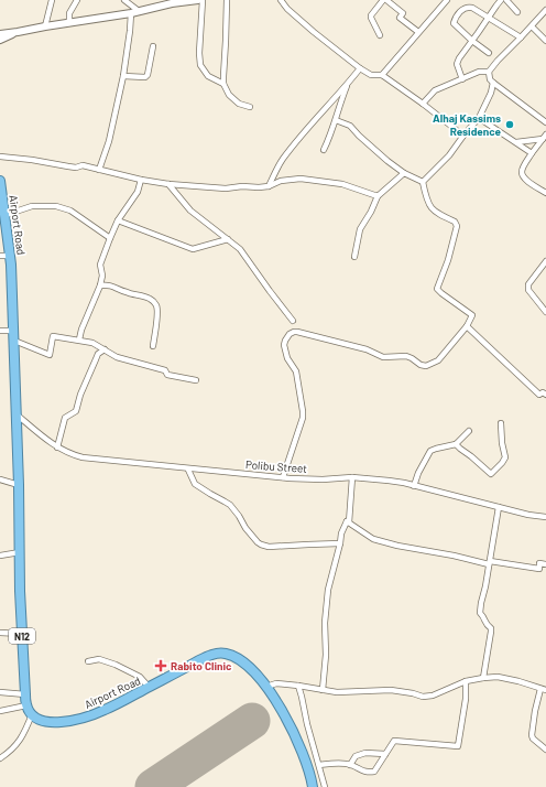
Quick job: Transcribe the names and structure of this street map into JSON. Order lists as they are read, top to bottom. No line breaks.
{"streets":{"highway":["Airport Road","N12"],"street":["Polibu Street"]},"crossings":[["Airport Road","Polibu Street"]],"places":{"other":["Alhaj Kassims Residence"],"health":["Rabito Clinic"]}}
